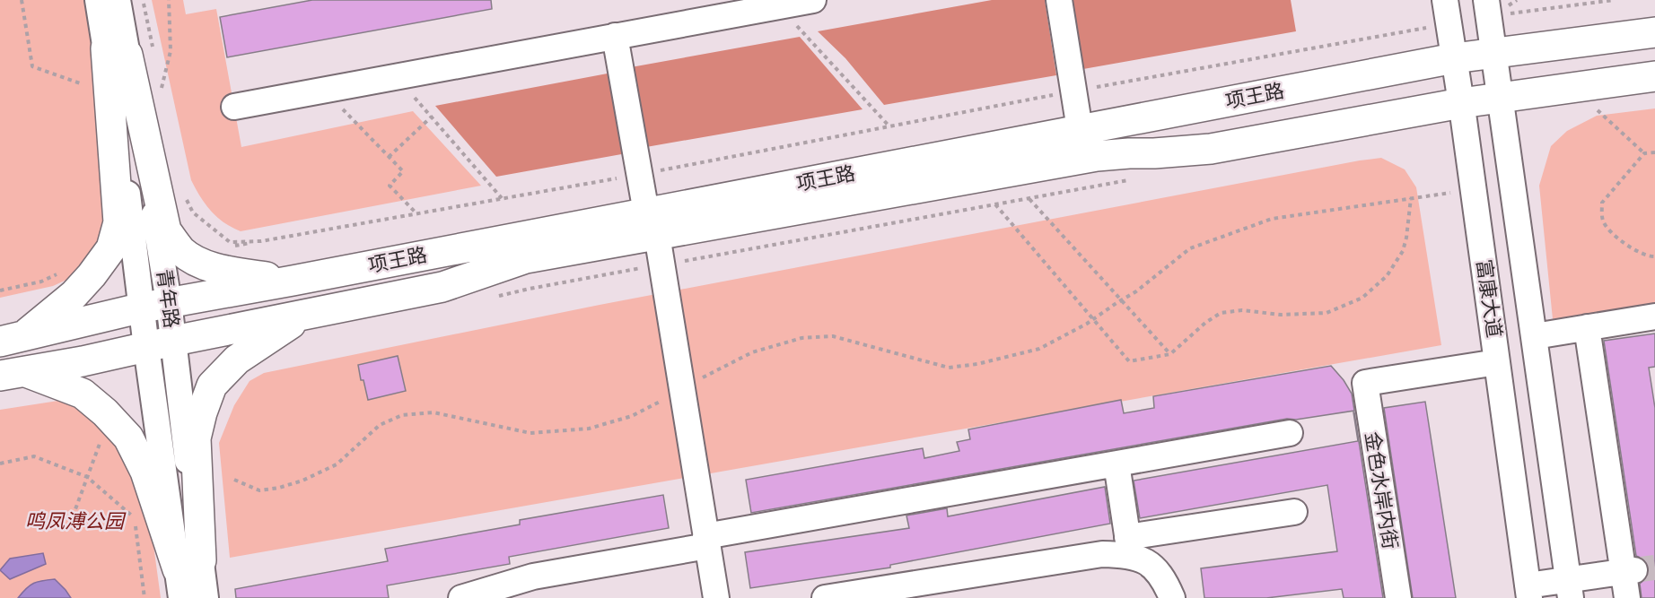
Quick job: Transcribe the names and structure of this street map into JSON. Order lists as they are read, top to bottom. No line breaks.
{"streets":{"main road":["项王路"],"street":["青年路","富康大道","金色水岸内街"]},"crossings":[["项王路","青年路"],["项王路","富康大道"],["富康大道","金色水岸内街"]],"parks":["鸣凤溥公园"]}
